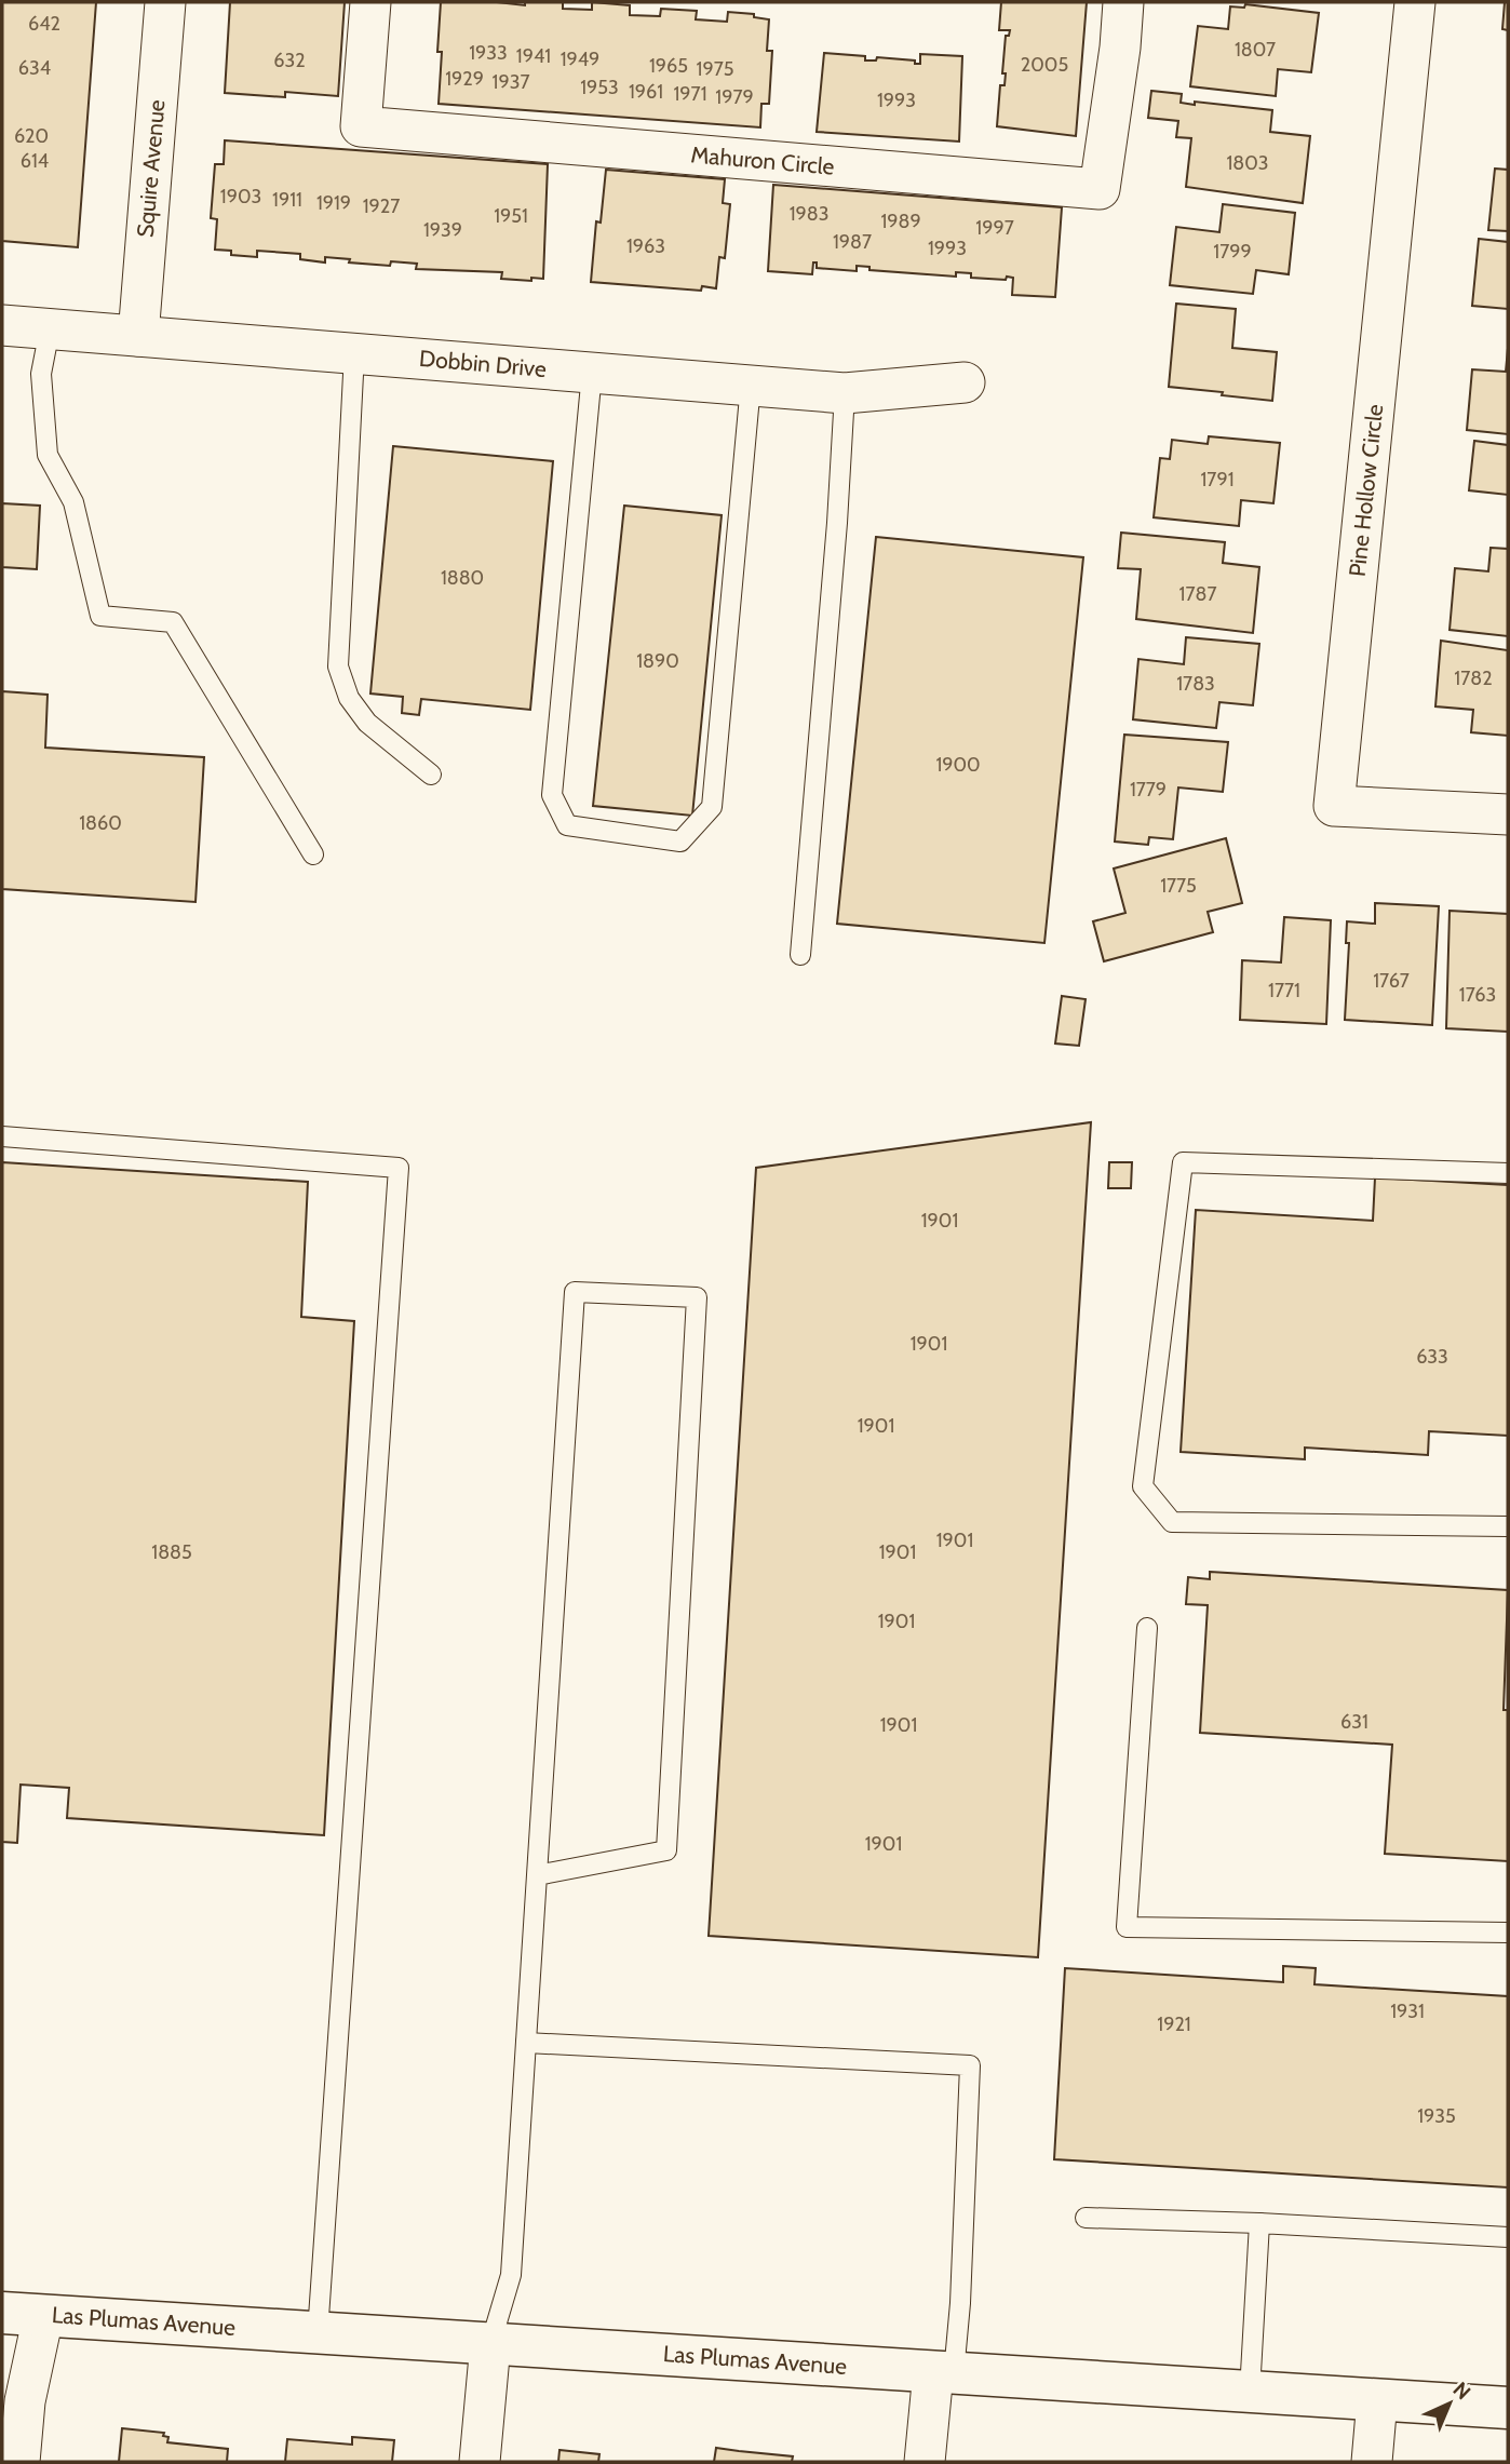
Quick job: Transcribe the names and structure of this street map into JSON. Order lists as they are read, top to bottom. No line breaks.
{"streets":{"street":["Mahuron Circle","Squire Avenue","Dobbin Drive","Pine Hollow Circle","Las Plumas Avenue"]},"crossings":[["Squire Avenue","Dobbin Drive"]],"house_numbers":["642","1807","1933","1941","1949","632","2005","1965","634","1975","1929","1937","1953","1961","1971","1979","1993","620","614","1803","1903","1911","1919","1927","1983","1951","1989","1997","1939","1987","1963","1993","1799","1791","1880","1787","1890","1782","1783","1900","1779","1860","1775","1767","1771","1763","1901","1901","633","1901","1901","1885","1901","1901","631","1901","1901","1931","1921","1935"],"north":"top right"}
